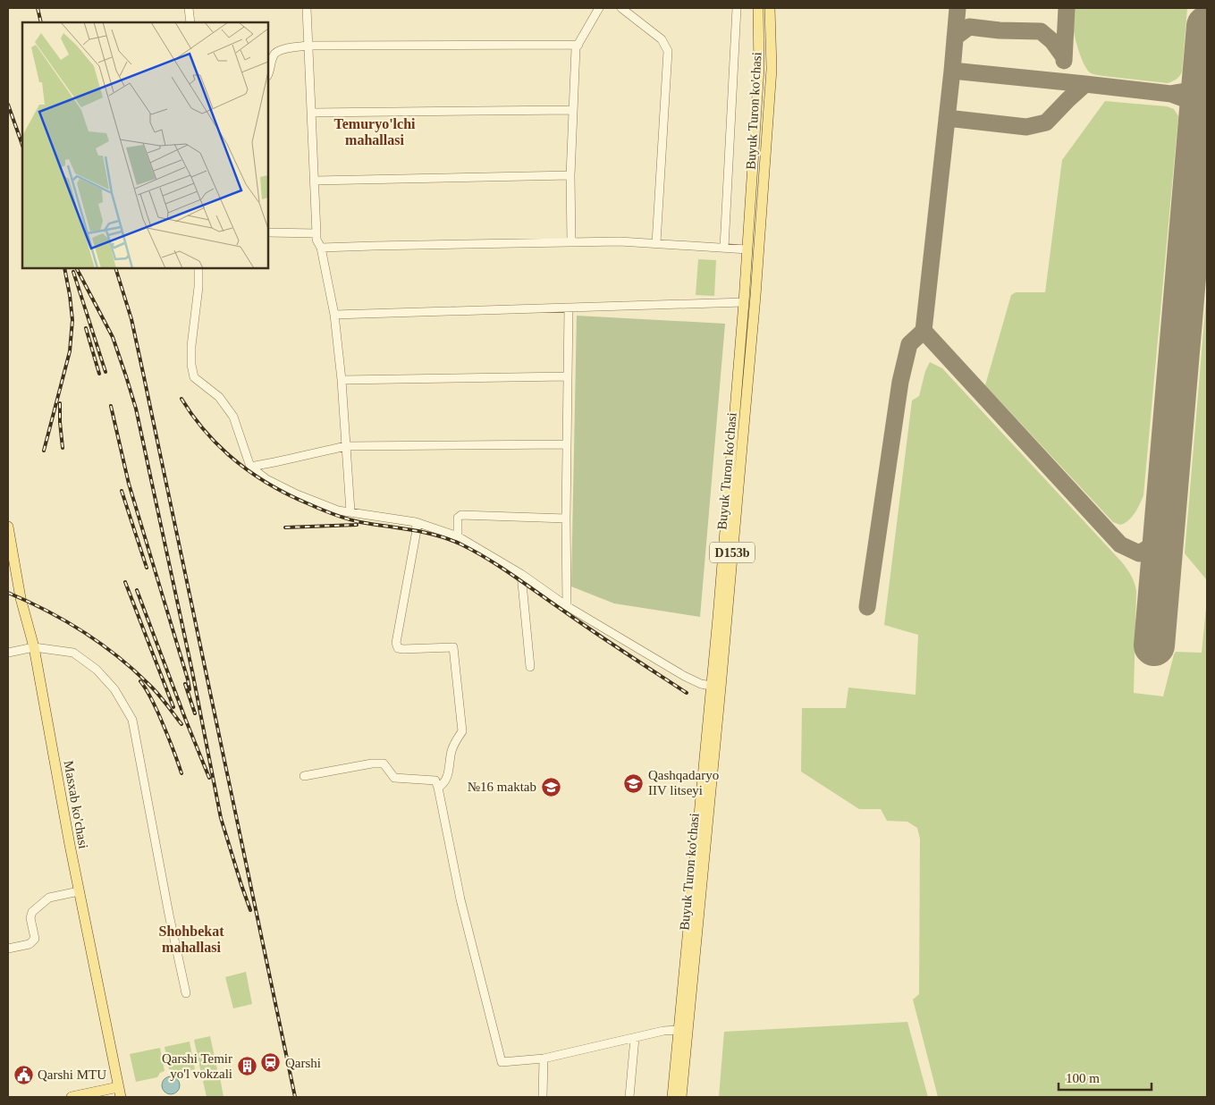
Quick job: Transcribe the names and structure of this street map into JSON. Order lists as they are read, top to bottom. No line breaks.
{"streets":{"main road":["Buyuk Turon ko'chasi","D153b","Masxab ko'chasi"]},"districts":["Temuryo'lchi mahallasi","Shohbekat mahallasi"],"places":{"school or university":["Qashqadaryo IIV litseyi","№16 maktab"],"station":["Qarshi"],"building":["Qarshi Temir yo'l vokzali"],"public building":["Qarshi MTU"]},"scale_bar":"100 m"}
